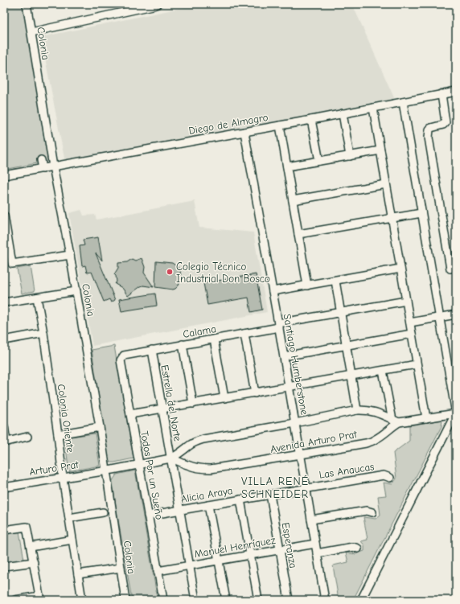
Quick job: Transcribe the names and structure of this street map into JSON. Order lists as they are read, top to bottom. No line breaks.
{"streets":{"street":["Colonia","Diego de Almagro","Calama","Santiago Humberstone","Estrella del Norte","Colonia Oriente","Avenida Arturo Prat","Arturo Prat","Las Anaucas","Todos Por un Sueño","Alicia Araya","Esperanza","Manuel Henríquez"]},"crossings":[["Colonia","Diego de Almagro"],["Colonia","Avenida Arturo Prat"],["Colonia","Arturo Prat"],["Diego de Almagro","Santiago Humberstone"],["Calama","Santiago Humberstone"],["Calama","Estrella del Norte"],["Calama","Todos Por un Sueño"],["Santiago Humberstone","Avenida Arturo Prat"],["Santiago Humberstone","Las Anaucas"],["Santiago Humberstone","Alicia Araya"],["Santiago Humberstone","Manuel Henríquez"],["Estrella del Norte","Avenida Arturo Prat"],["Estrella del Norte","Alicia Araya"],["Estrella del Norte","Manuel Henríquez"],["Colonia Oriente","Arturo Prat"],["Avenida Arturo Prat","Arturo Prat"],["Avenida Arturo Prat","Todos Por un Sueño"],["Las Anaucas","Alicia Araya"],["Todos Por un Sueño","Alicia Araya"],["Todos Por un Sueño","Manuel Henríquez"],["Alicia Araya","Esperanza"],["Esperanza","Manuel Henríquez"]],"districts":["VILLA RENÉ SCHNEIDER"],"places":["Colegio Técnico Industrial Don Bosco"]}
